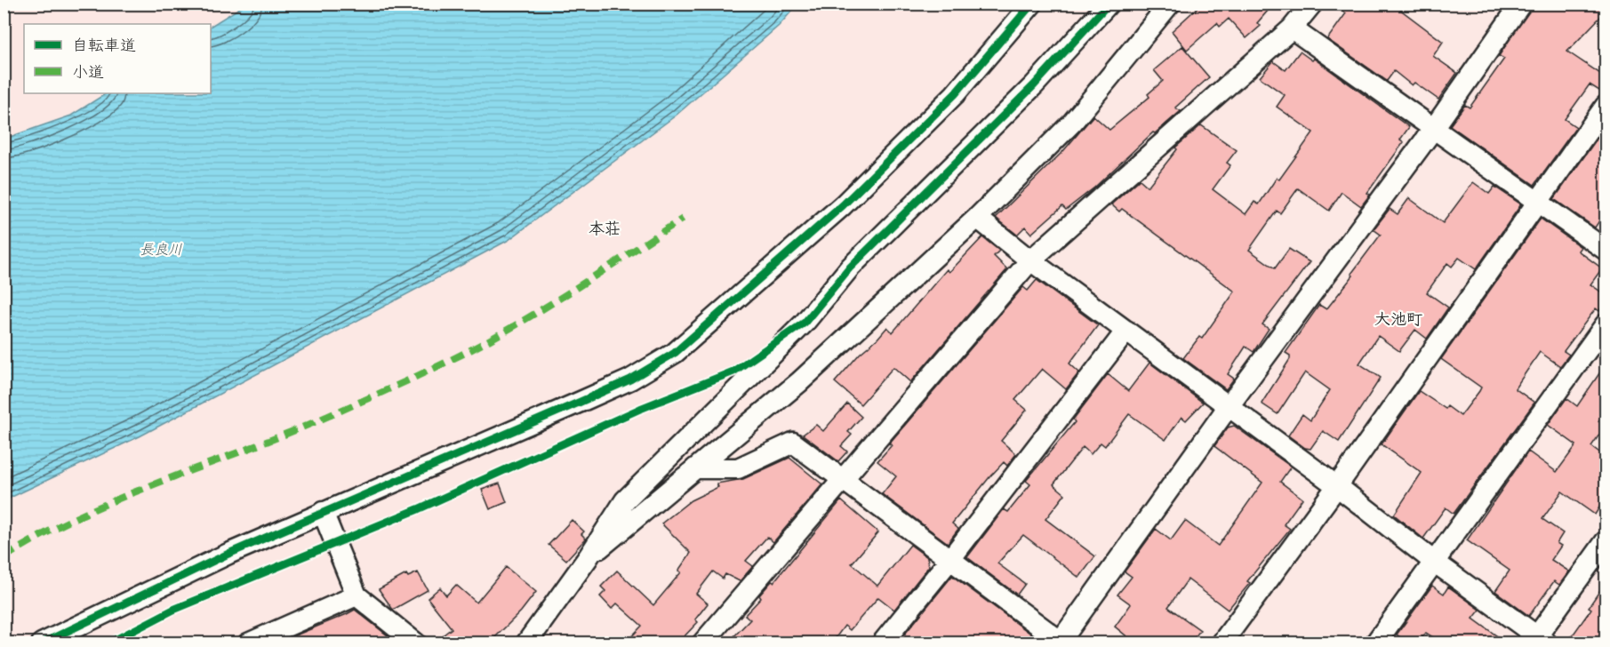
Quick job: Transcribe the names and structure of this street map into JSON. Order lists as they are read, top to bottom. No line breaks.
{"districts":["本荘","大池町"],"water":["長良川"],"legend":["自転車道","小道"]}
